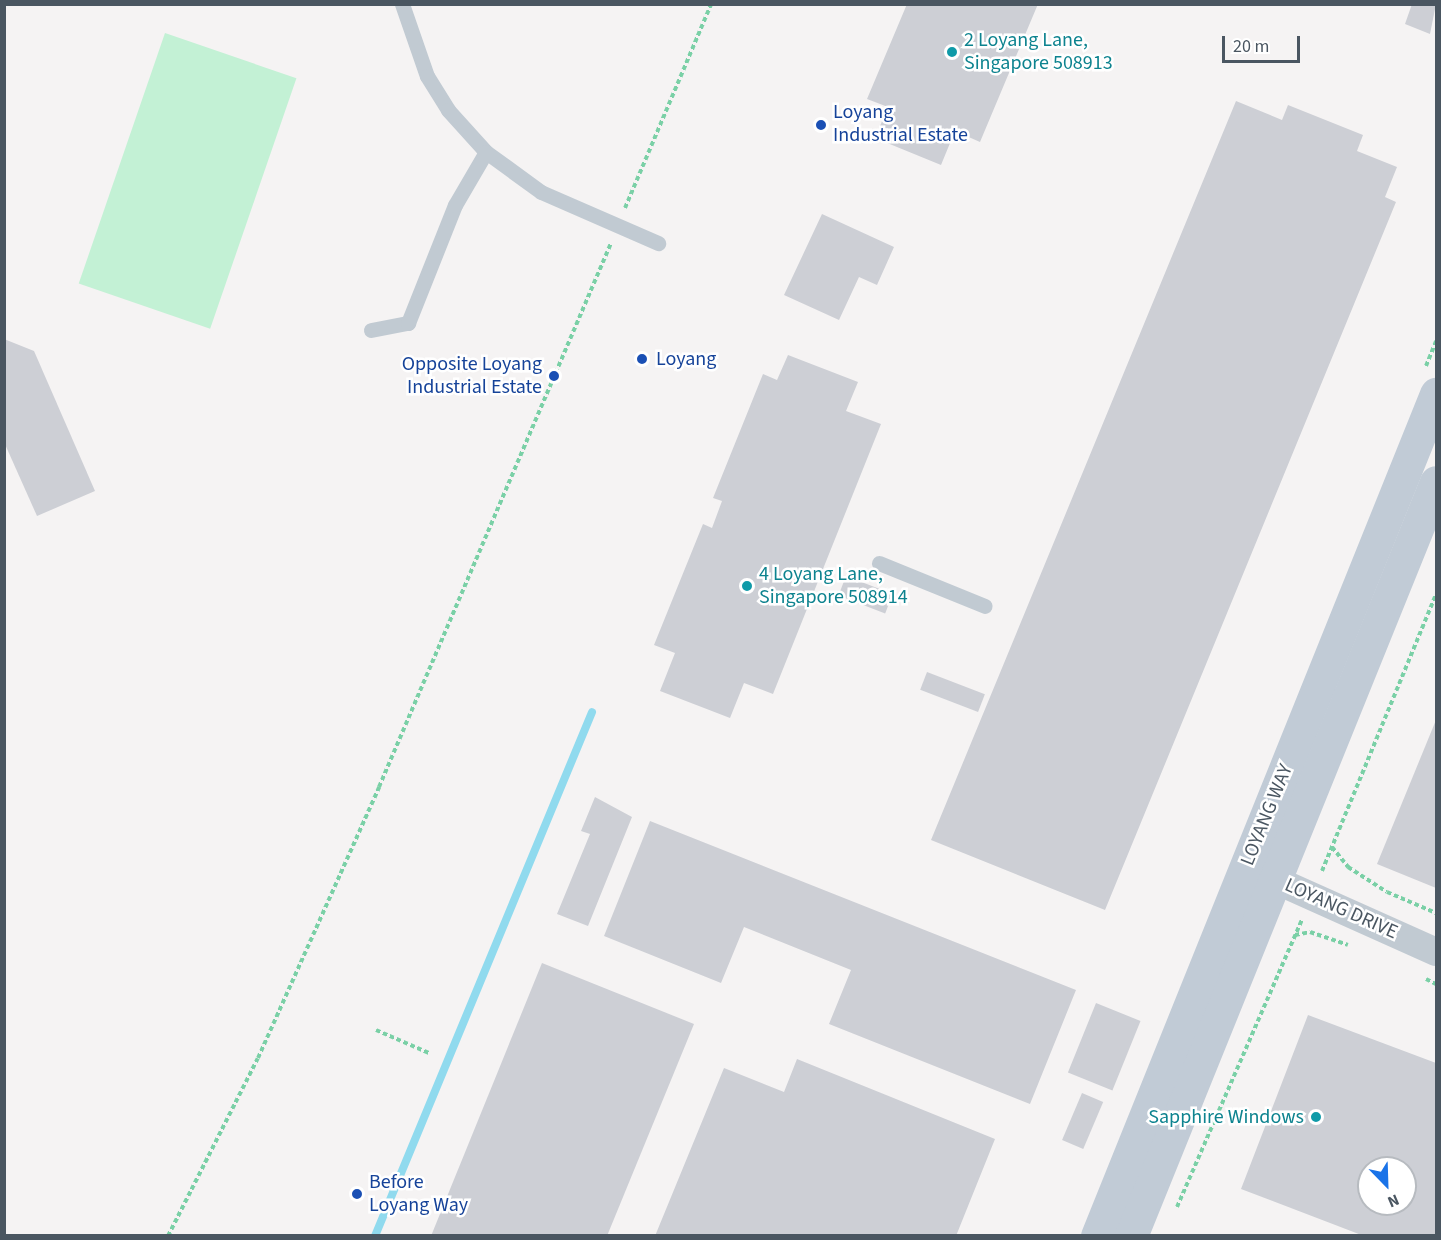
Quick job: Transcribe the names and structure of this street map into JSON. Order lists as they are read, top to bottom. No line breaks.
{"streets":{"main road":["LOYANG WAY"],"street":["LOYANG DRIVE"]},"crossings":[["LOYANG WAY","LOYANG DRIVE"]],"places":["2 Loyang Lane, Singapore 508913","Loyang Industrial Estate","Loyang","Opposite Loyang Industrial Estate","4 Loyang Lane, Singapore 508914","Sapphire Windows","Before Loyang Way"],"scale_bar":"20 m","north":"bottom right"}
